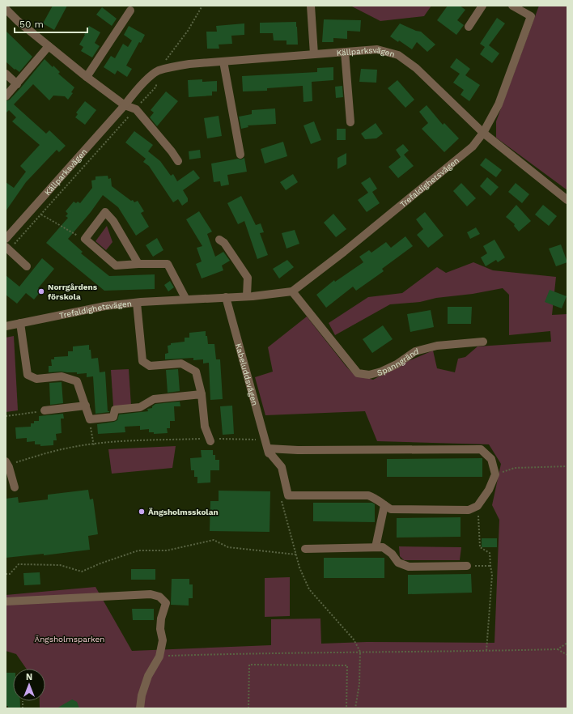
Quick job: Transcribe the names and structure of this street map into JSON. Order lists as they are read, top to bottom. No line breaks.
{"streets":{"street":["Källparksvägen","Trefaldighetsvägen","Spanngränd","Kabeluddsvägen"]},"crossings":[["Källparksvägen","Trefaldighetsvägen"],["Trefaldighetsvägen","Spanngränd"],["Trefaldighetsvägen","Kabeluddsvägen"]],"parks":["Ängsholmsparken"],"places":["Norrgårdens förskola","Ängsholmsskolan"],"scale_bar":"50 m","north":"top"}
